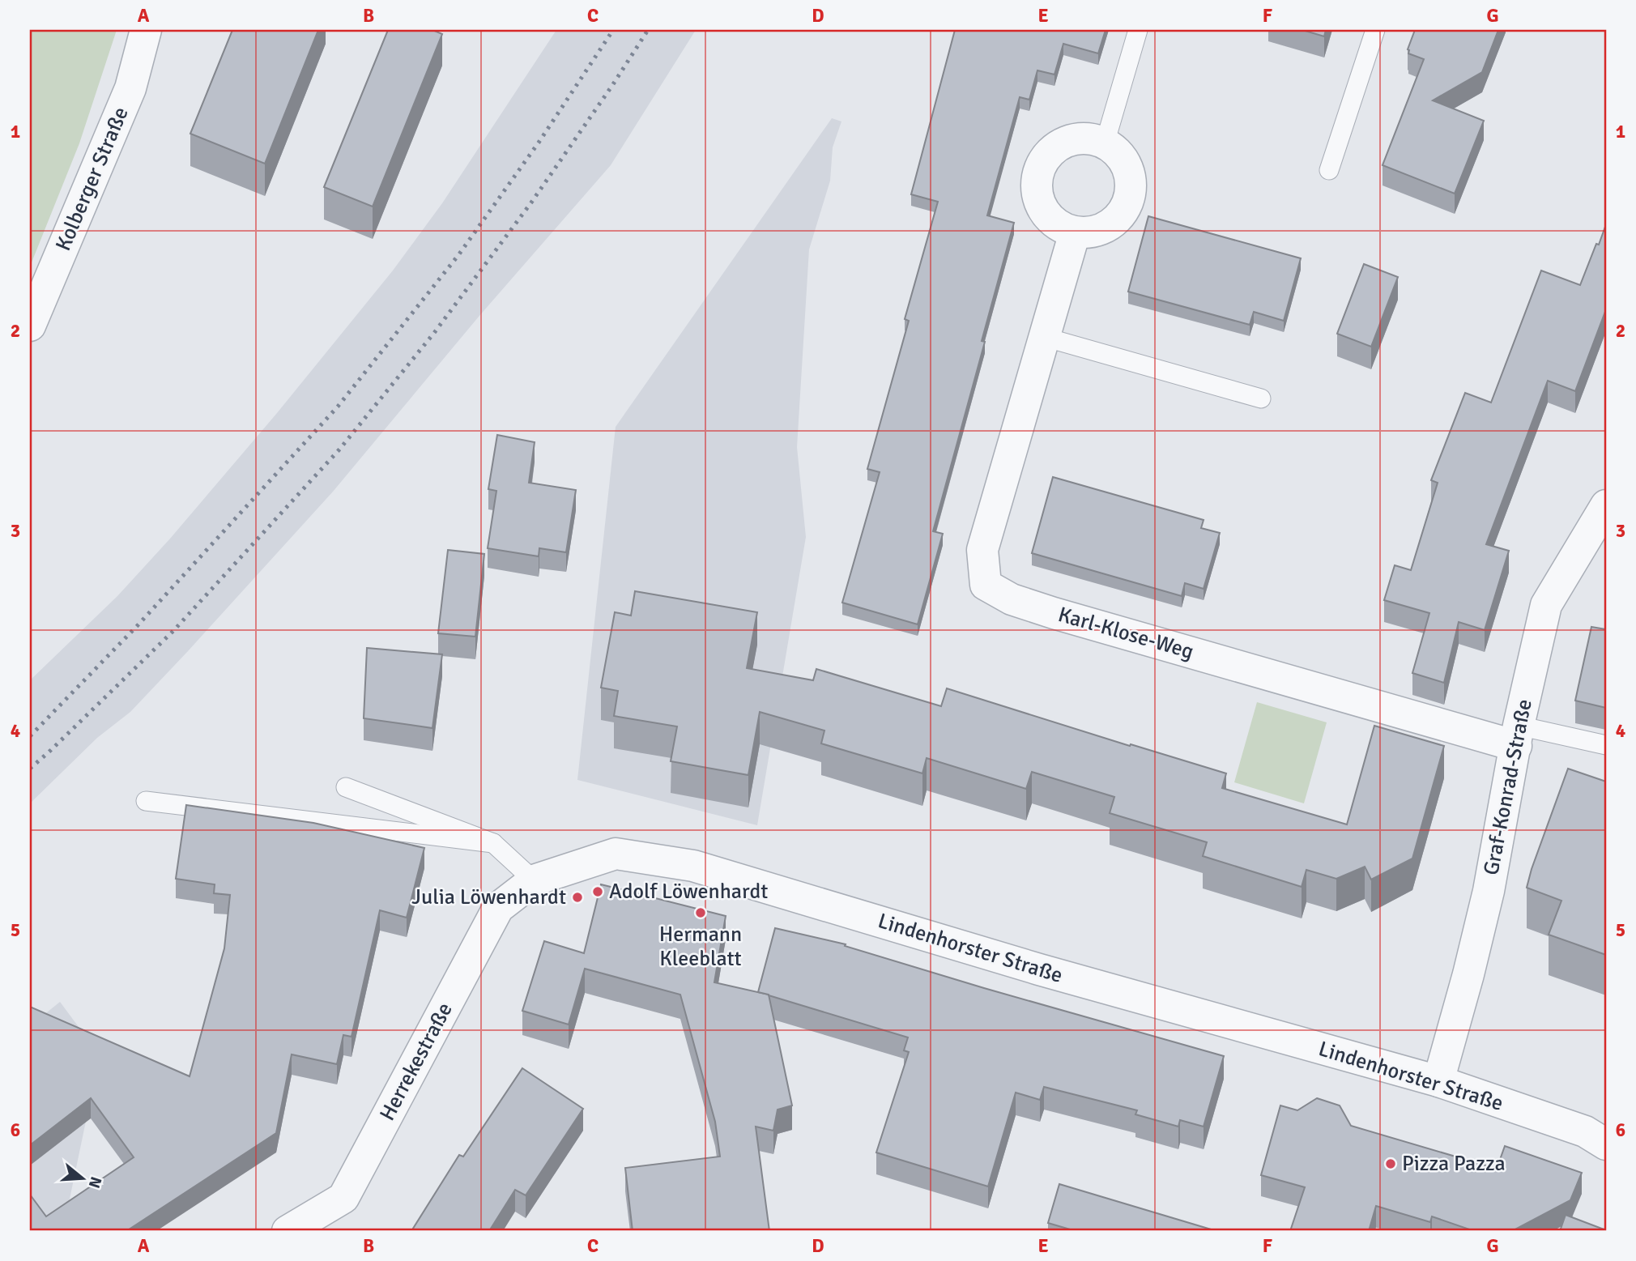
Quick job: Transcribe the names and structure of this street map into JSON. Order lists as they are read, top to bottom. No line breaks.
{"streets":{"street":["Kolberger Straße","Karl-Klose-Weg","Graf-Konrad-Straße","Lindenhorster Straße","Herrekestraße"]},"crossings":[["Karl-Klose-Weg","Graf-Konrad-Straße"],["Graf-Konrad-Straße","Lindenhorster Straße"],["Lindenhorster Straße","Herrekestraße"]],"places":["Adolf Löwenhardt","Julia Löwenhardt","Hermann Kleeblatt","Pizza Pazza"],"north":"right","grid":{"columns":["A","B","C","D","E","F","G"],"rows":["1","2","3","4","5","6"]}}
